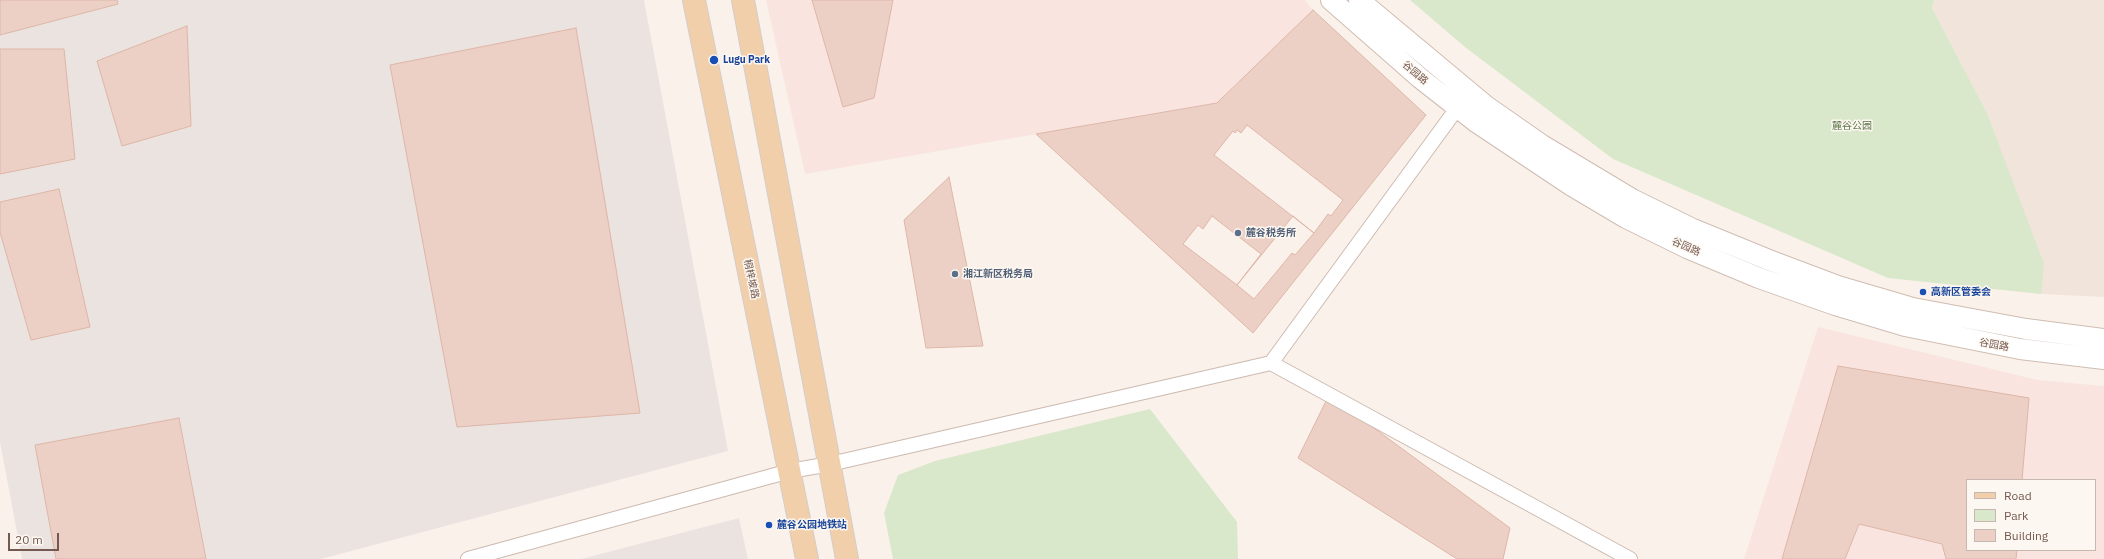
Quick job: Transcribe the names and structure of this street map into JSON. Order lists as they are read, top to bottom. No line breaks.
{"streets":{"main road":["谷园路","桐梓坡路"]},"parks":["麓谷公园"],"places":["Lugu Park","麓谷税务所","湘江新区税务局","高新区管委会","麓谷公园地铁站"],"legend":["Road","Park","Building"],"scale_bar":"20 m"}
